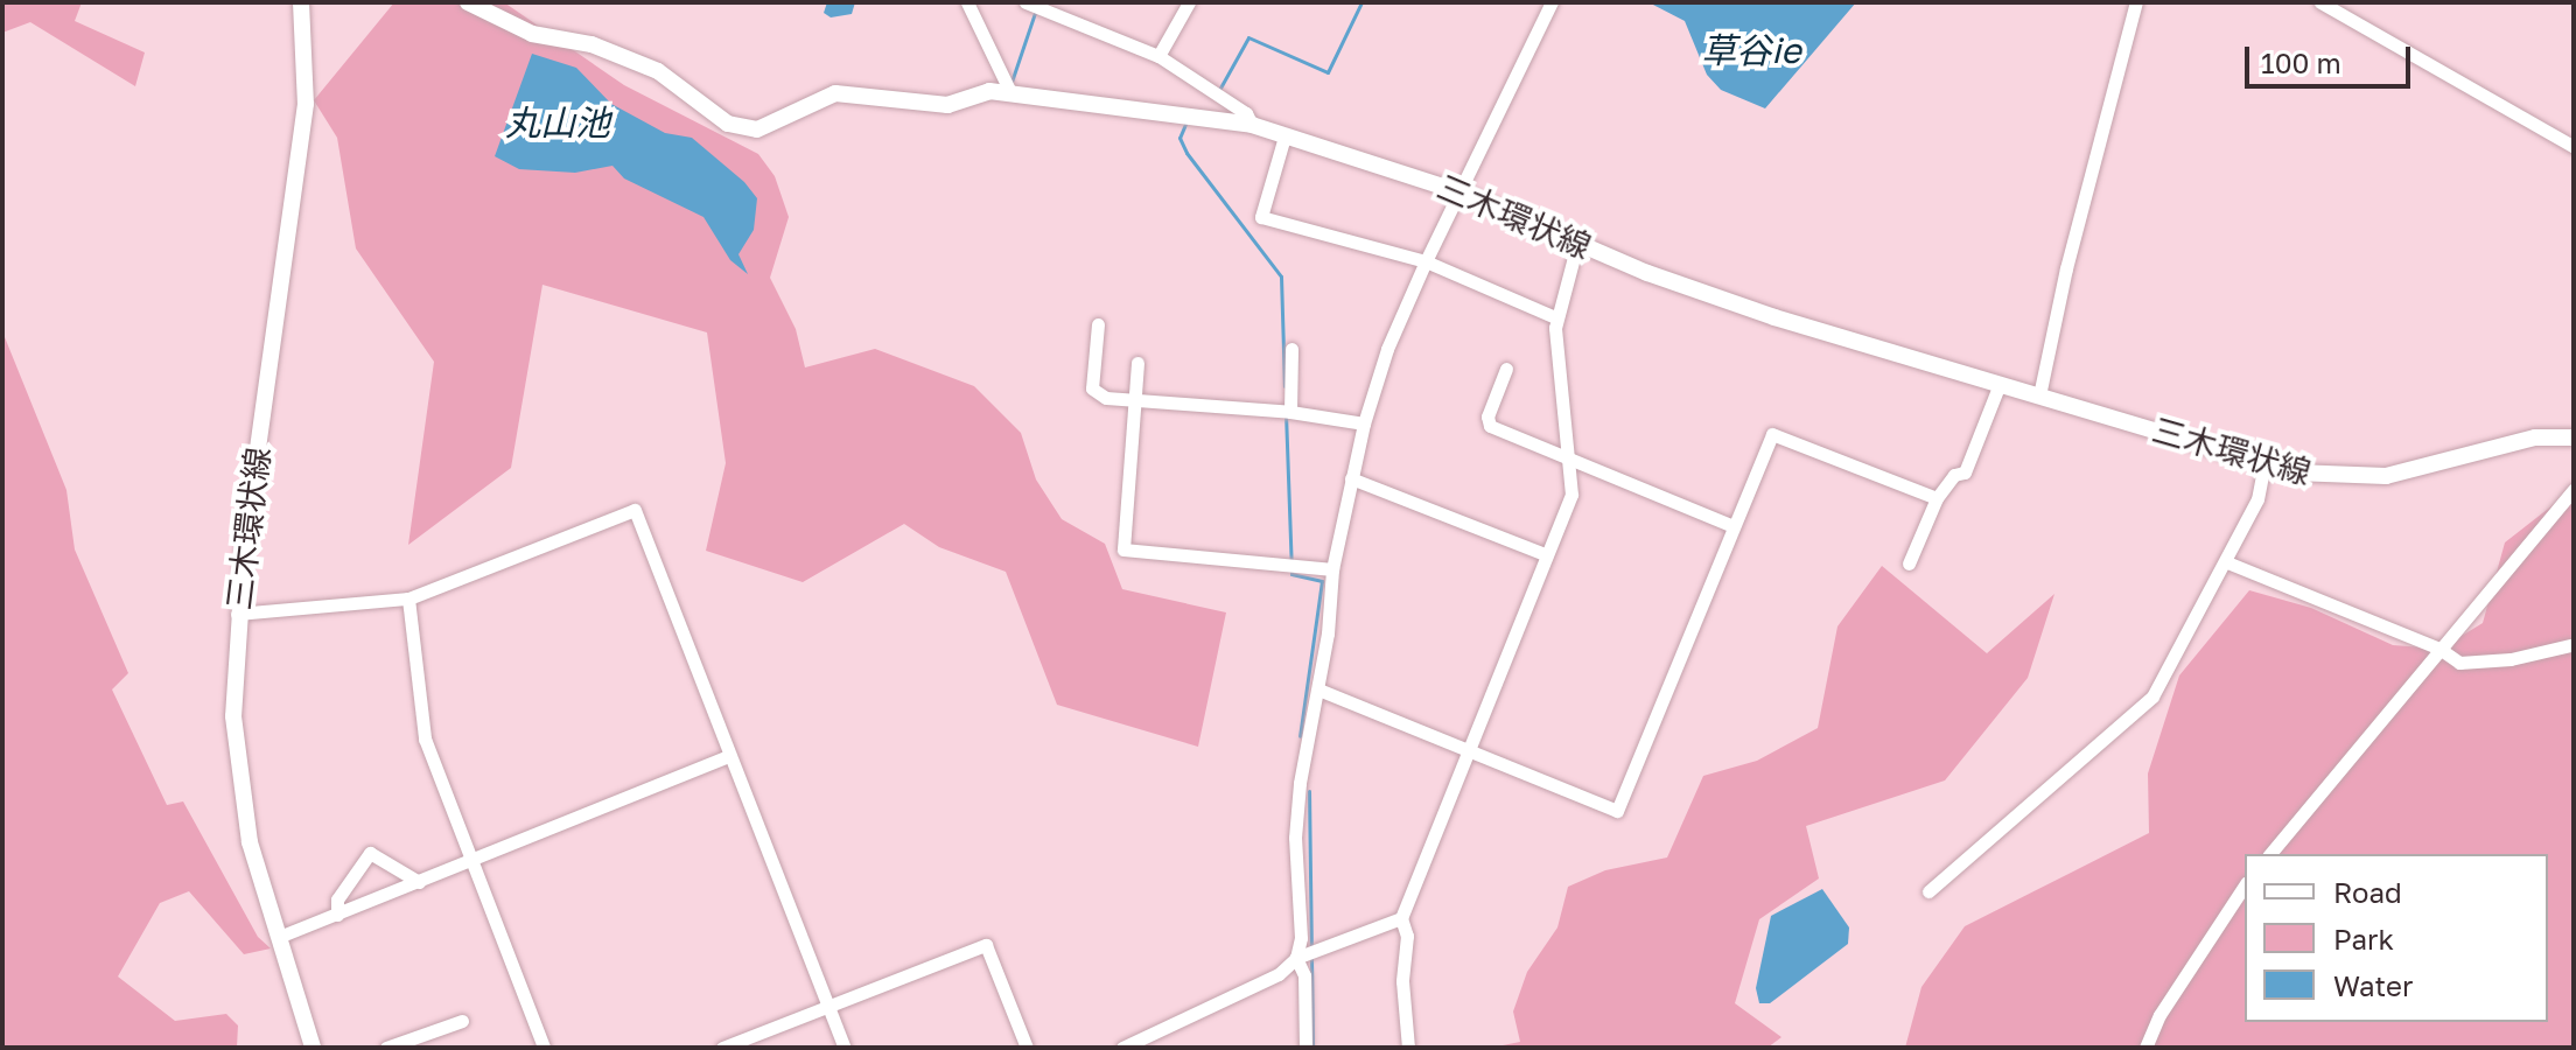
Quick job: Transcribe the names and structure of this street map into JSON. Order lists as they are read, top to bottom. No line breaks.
{"streets":{"main road":["三木環状線"]},"water":["草谷ie","丸山池"],"legend":["Road","Park","Water"],"scale_bar":"100 m"}
